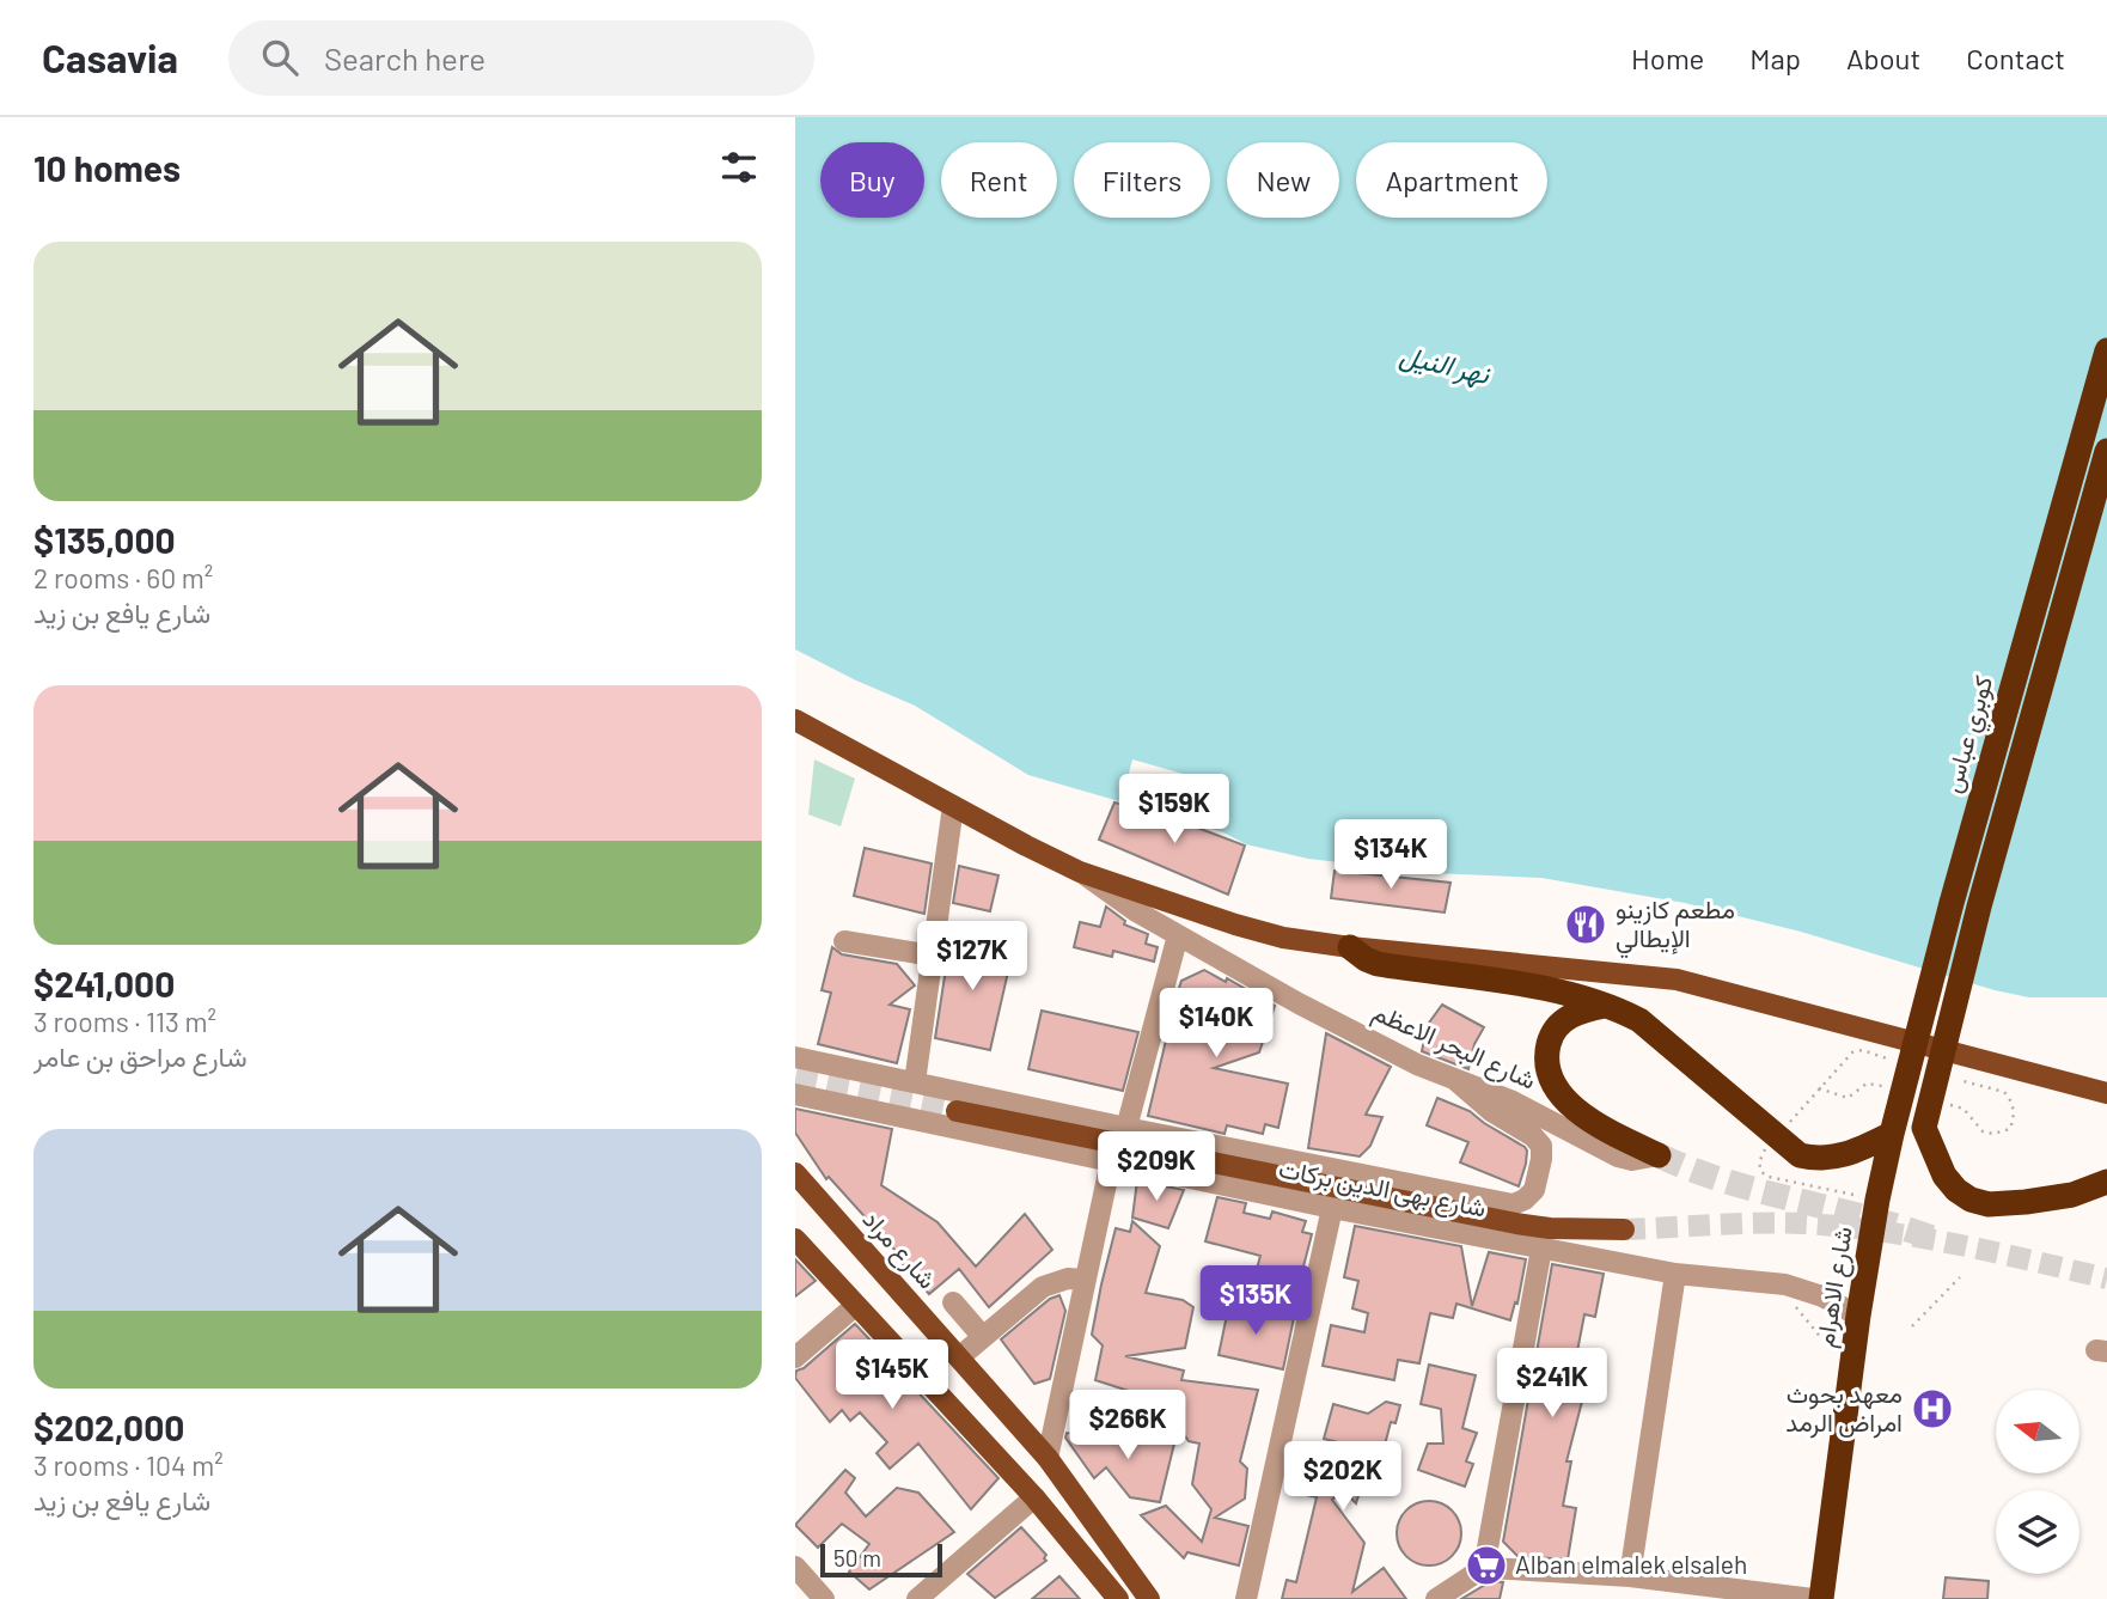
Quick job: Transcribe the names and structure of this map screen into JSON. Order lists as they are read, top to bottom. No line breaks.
{"streets":{"highway":["كوبري عباس","شارع الاهرام"],"main road":["شارع البحر الاعظم","شارع بهى الدين بركات","شارع مراد"]},"crossings":[["كوبري عباس","شارع الاهرام"],["شارع بهى الدين بركات","شارع الاهرام"]],"water":["نهر النيل"],"places":{"restaurant":["مطعم كازينو الإيطالي"],"hospital":["معهد بحوث امراض الرمد"],"supermarket":["Alban elmalek elsaleh"]},"scale_bar":"50 m","north":"left","page":{"header":"Casavia","search":"Search here","nav":["Home","Map","About","Contact"],"heading":"10 homes","chip":["Buy","Rent","Filters","New","Apartment"],"list":[{"name":"$135,000","note":"2 rooms · 60 m² · شارع يافع بن زيد"},{"name":"$241,000","note":"3 rooms · 113 m² · شارع مراحق بن عامر"},{"name":"$202,000","note":"3 rooms · 104 m² · شارع يافع بن زيد"}],"price":["$159K","$134K","$127K","$140K","$209K","$135K","$145K","$241K","$266K","$202K"],"scale":"50 m"}}
